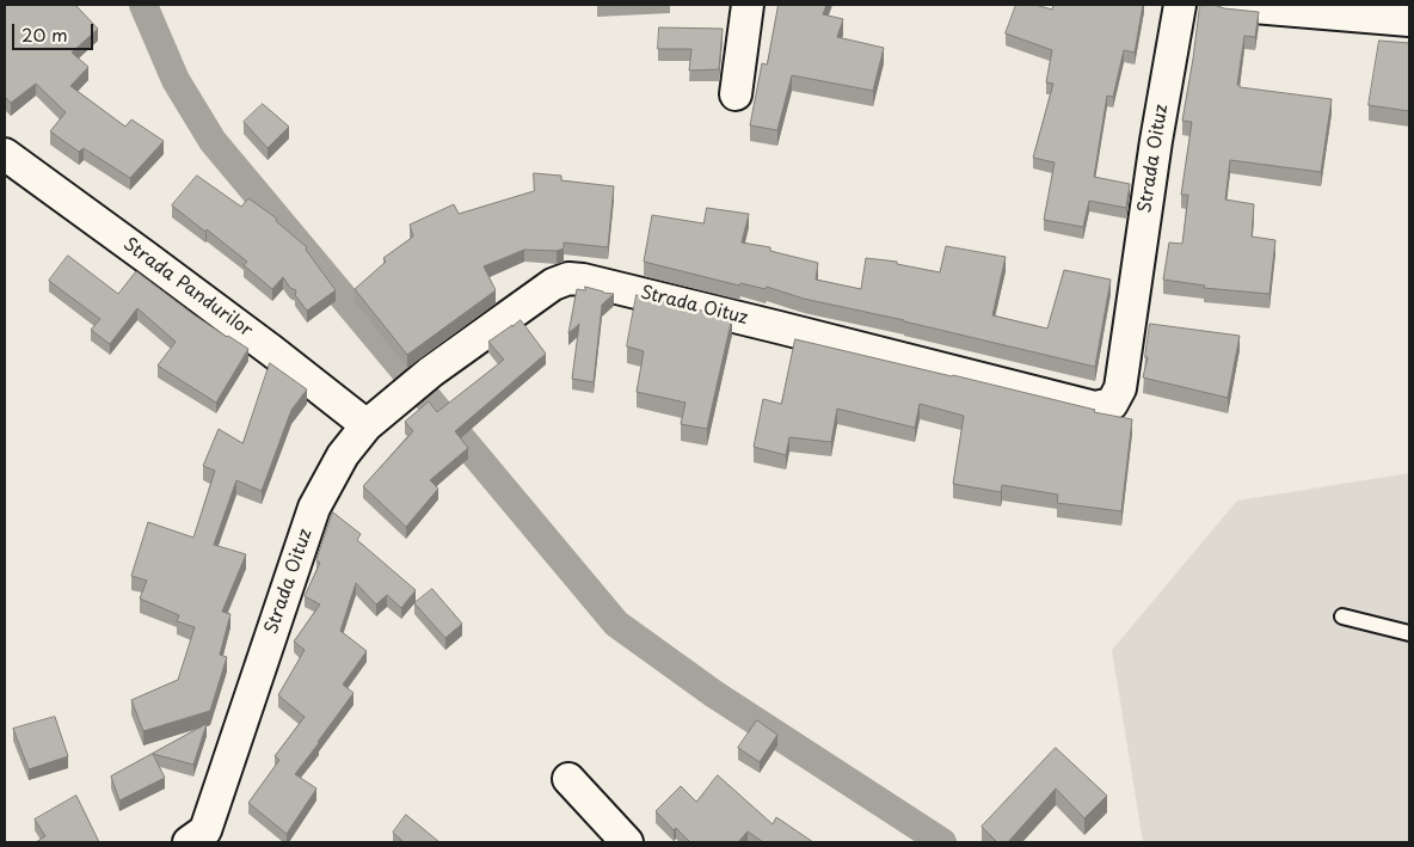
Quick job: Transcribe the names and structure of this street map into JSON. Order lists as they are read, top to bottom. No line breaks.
{"streets":{"street":["Strada Oituz","Strada Pandurilor"]},"crossings":[["Strada Oituz","Strada Pandurilor"]],"scale_bar":"20 m"}
